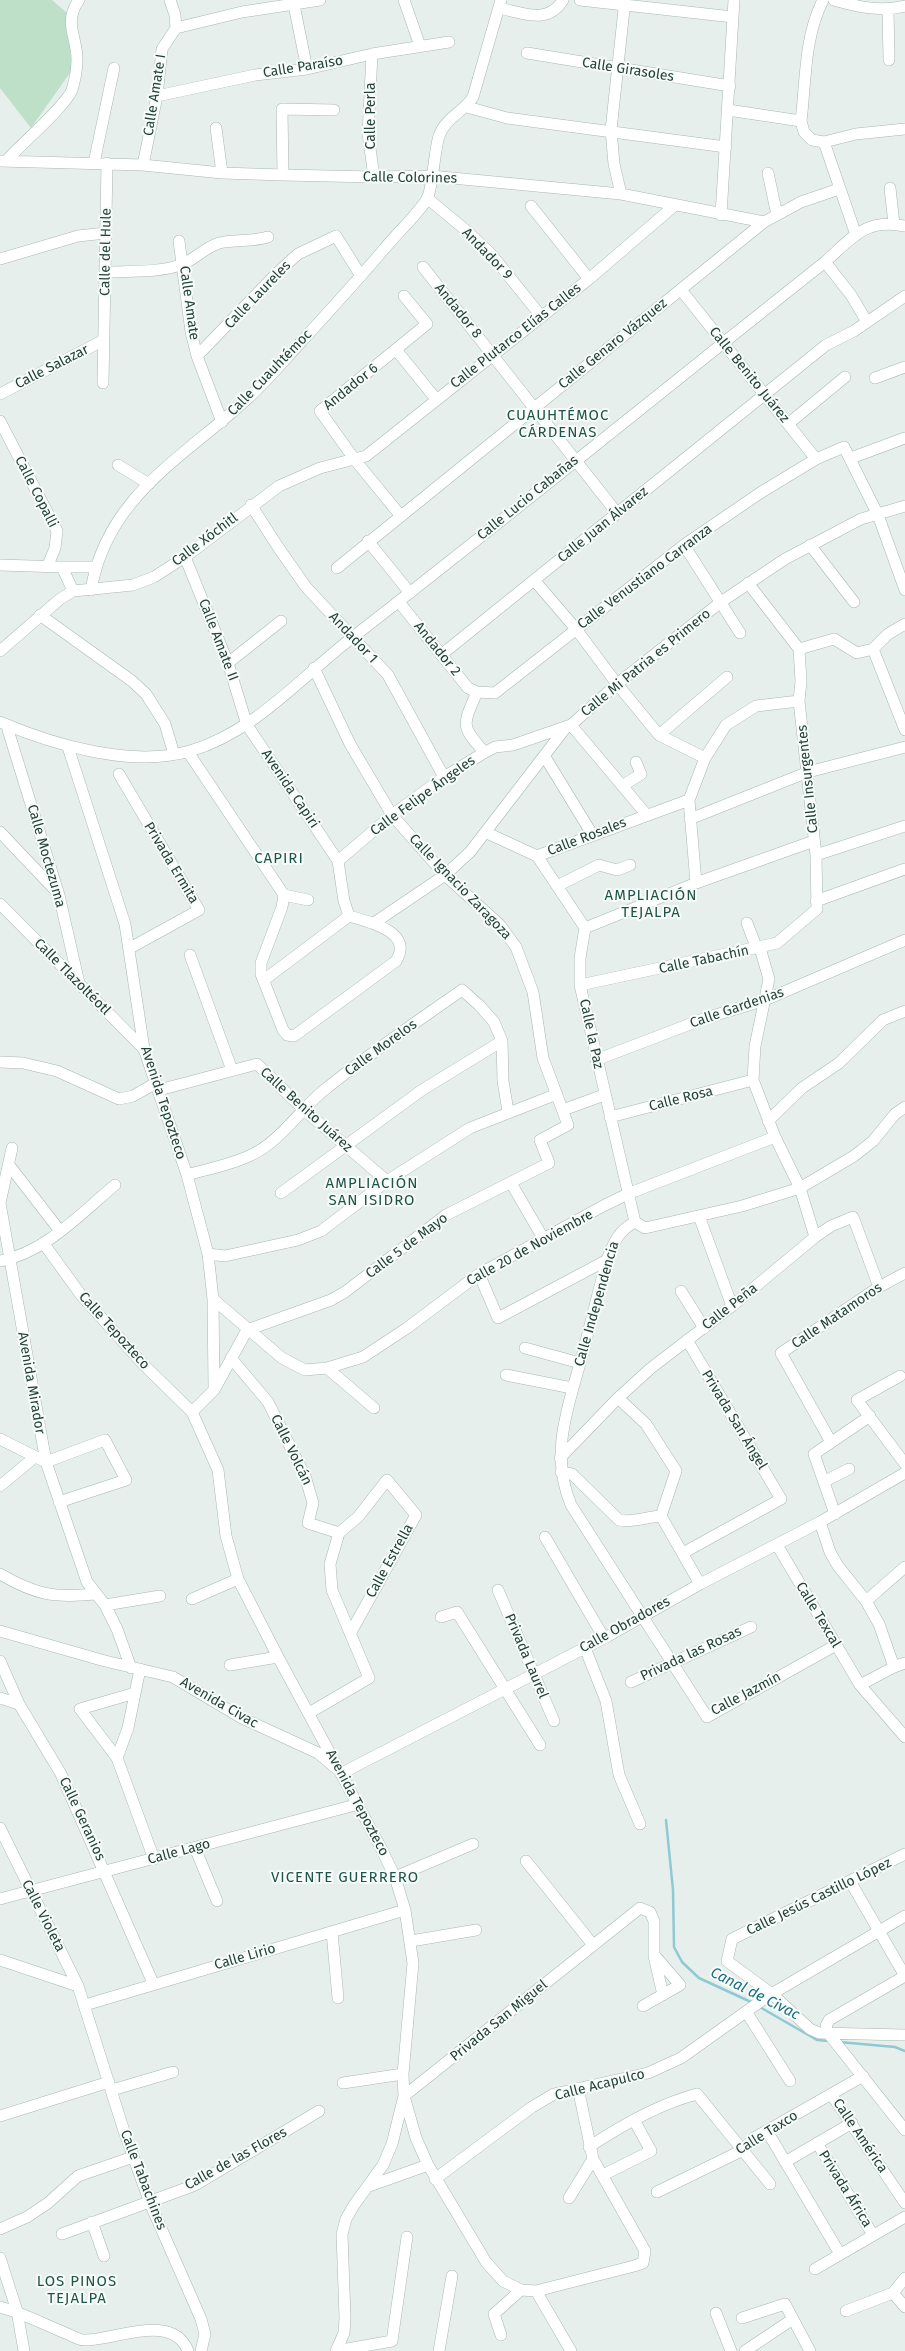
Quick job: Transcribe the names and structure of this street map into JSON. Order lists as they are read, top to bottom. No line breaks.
{"streets":{"street":["Calle Paraíso","Calle Girasoles","Calle Amate I","Calle Perla","Calle Colorines","Calle del Hule","Andador 9","Calle Laureles","Calle Amate","Andador 8","Calle Plutarco Elías Calles","Calle Genaro Vázquez","Calle Salazar","Calle Cuauhtémoc","Calle Benito Juárez","Andador 6","Calle Copalli","Calle Lucio Cabañas","Calle Juan Álvarez","Calle Xóchitl","Calle Venustiano Carranza","Andador 1","Calle Amate II","Andador 2","Calle Mi Patria es Primero","Calle Insurgentes","Avenida Capiri","Calle Felipe Ángeles","Calle Rosales","Calle Moctezuma","Privada Ermita","Calle Ignacio Zaragoza","Calle Tabachín","Calle Tlazoltéotl","Calle Gardenias","Calle la Paz","Calle Morelos","Calle Rosa","Avenida Tepozteco","Calle 5 de Mayo","Calle 20 de Noviembre","Calle Independencia","Calle Peña","Calle Matamoros","Calle Tepozteco","Avenida Mirador","Privada San Ángel","Calle Volcán","Calle Estrella","Calle Texcal","Calle Obradores","Privada las Rosas","Privada Laurel","Calle Jazmín","Avenida Civac","Calle Geranios","Calle Lago","Calle Jesús Castillo López","Calle Violeta","Calle Lirio","Privada San Miguel","Calle Acapulco","Calle Taxco","Calle América","Calle de las Flores","Calle Tabachines","Privada África"]},"crossings":[["Calle Paraíso","Calle Amate I"],["Calle Paraíso","Calle Perla"],["Calle Amate I","Calle Colorines"],["Calle Perla","Calle Colorines"],["Calle Colorines","Calle del Hule"],["Calle Colorines","Calle Plutarco Elías Calles"],["Calle Colorines","Calle Genaro Vázquez"],["Calle Colorines","Calle Cuauhtémoc"],["Calle del Hule","Calle Salazar"],["Andador 9","Calle Plutarco Elías Calles"],["Andador 9","Calle Cuauhtémoc"],["Calle Laureles","Calle Amate"],["Calle Laureles","Calle Cuauhtémoc"],["Calle Amate","Calle Cuauhtémoc"],["Andador 8","Calle Plutarco Elías Calles"],["Andador 8","Calle Genaro Vázquez"],["Andador 8","Calle Lucio Cabañas"],["Andador 8","Calle Juan Álvarez"],["Calle Plutarco Elías Calles","Andador 6"],["Calle Plutarco Elías Calles","Calle Xóchitl"],["Calle Genaro Vázquez","Calle Benito Juárez"],["Calle Cuauhtémoc","Calle Xóchitl"],["Calle Benito Juárez","Calle Lucio Cabañas"],["Calle Benito Juárez","Calle Juan Álvarez"],["Calle Benito Juárez","Calle Venustiano Carranza"],["Calle Benito Juárez","Calle Morelos"],["Calle Benito Juárez","Avenida Tepozteco"],["Andador 6","Calle Xóchitl"],["Calle Lucio Cabañas","Andador 1"],["Calle Lucio Cabañas","Calle Amate II"],["Calle Lucio Cabañas","Andador 2"],["Calle Lucio Cabañas","Avenida Capiri"],["Calle Lucio Cabañas","Calle Ignacio Zaragoza"],["Calle Juan Álvarez","Andador 2"],["Calle Xóchitl","Andador 1"],["Calle Xóchitl","Calle Amate II"],["Calle Venustiano Carranza","Andador 2"],["Andador 1","Calle Felipe Ángeles"],["Calle Amate II","Avenida Capiri"],["Calle Mi Patria es Primero","Calle Felipe Ángeles"],["Calle Insurgentes","Calle Tabachín"],["Avenida Capiri","Calle Felipe Ángeles"],["Calle Felipe Ángeles","Calle Ignacio Zaragoza"],["Calle Moctezuma","Calle Tlazoltéotl"],["Privada Ermita","Avenida Tepozteco"],["Calle Ignacio Zaragoza","Calle 5 de Mayo"],["Calle Tabachín","Calle la Paz"],["Calle Tlazoltéotl","Avenida Tepozteco"],["Calle Gardenias","Calle la Paz"],["Calle la Paz","Calle Rosa"],["Calle la Paz","Calle 20 de Noviembre"],["Calle la Paz","Calle Independencia"],["Calle Morelos","Avenida Tepozteco"],["Avenida Tepozteco","Calle Tepozteco"],["Avenida Tepozteco","Calle Obradores"],["Avenida Tepozteco","Avenida Civac"],["Avenida Tepozteco","Calle Lago"],["Avenida Tepozteco","Calle Lirio"],["Avenida Tepozteco","Privada San Miguel"],["Calle 5 de Mayo","Calle 20 de Noviembre"],["Calle Independencia","Calle Peña"],["Calle Independencia","Calle Obradores"],["Calle Independencia","Calle Jazmín"],["Calle Peña","Calle Matamoros"],["Calle Peña","Privada San Ángel"],["Avenida Mirador","Avenida Civac"],["Calle Volcán","Calle Estrella"],["Calle Texcal","Calle Obradores"],["Calle Texcal","Calle Jazmín"],["Calle Obradores","Privada Laurel"],["Calle Obradores","Calle Jazmín"],["Calle Obradores","Avenida Civac"],["Privada las Rosas","Calle Jazmín"],["Calle Geranios","Calle Lago"],["Calle Geranios","Calle Lirio"],["Calle Lago","Calle Violeta"],["Calle Jesús Castillo López","Calle Acapulco"],["Calle Violeta","Calle Lirio"],["Calle Violeta","Calle Tabachines"],["Calle Lirio","Calle Tabachines"],["Calle Taxco","Calle América"],["Calle de las Flores","Calle Tabachines"]],"districts":["CUAUHTÉMOC CÁRDENAS","CAPIRI","AMPLIACIÓN TEJALPA","AMPLIACIÓN SAN ISIDRO","VICENTE GUERRERO","LOS PINOS TEJALPA"],"water":["Canal de Civac"]}
